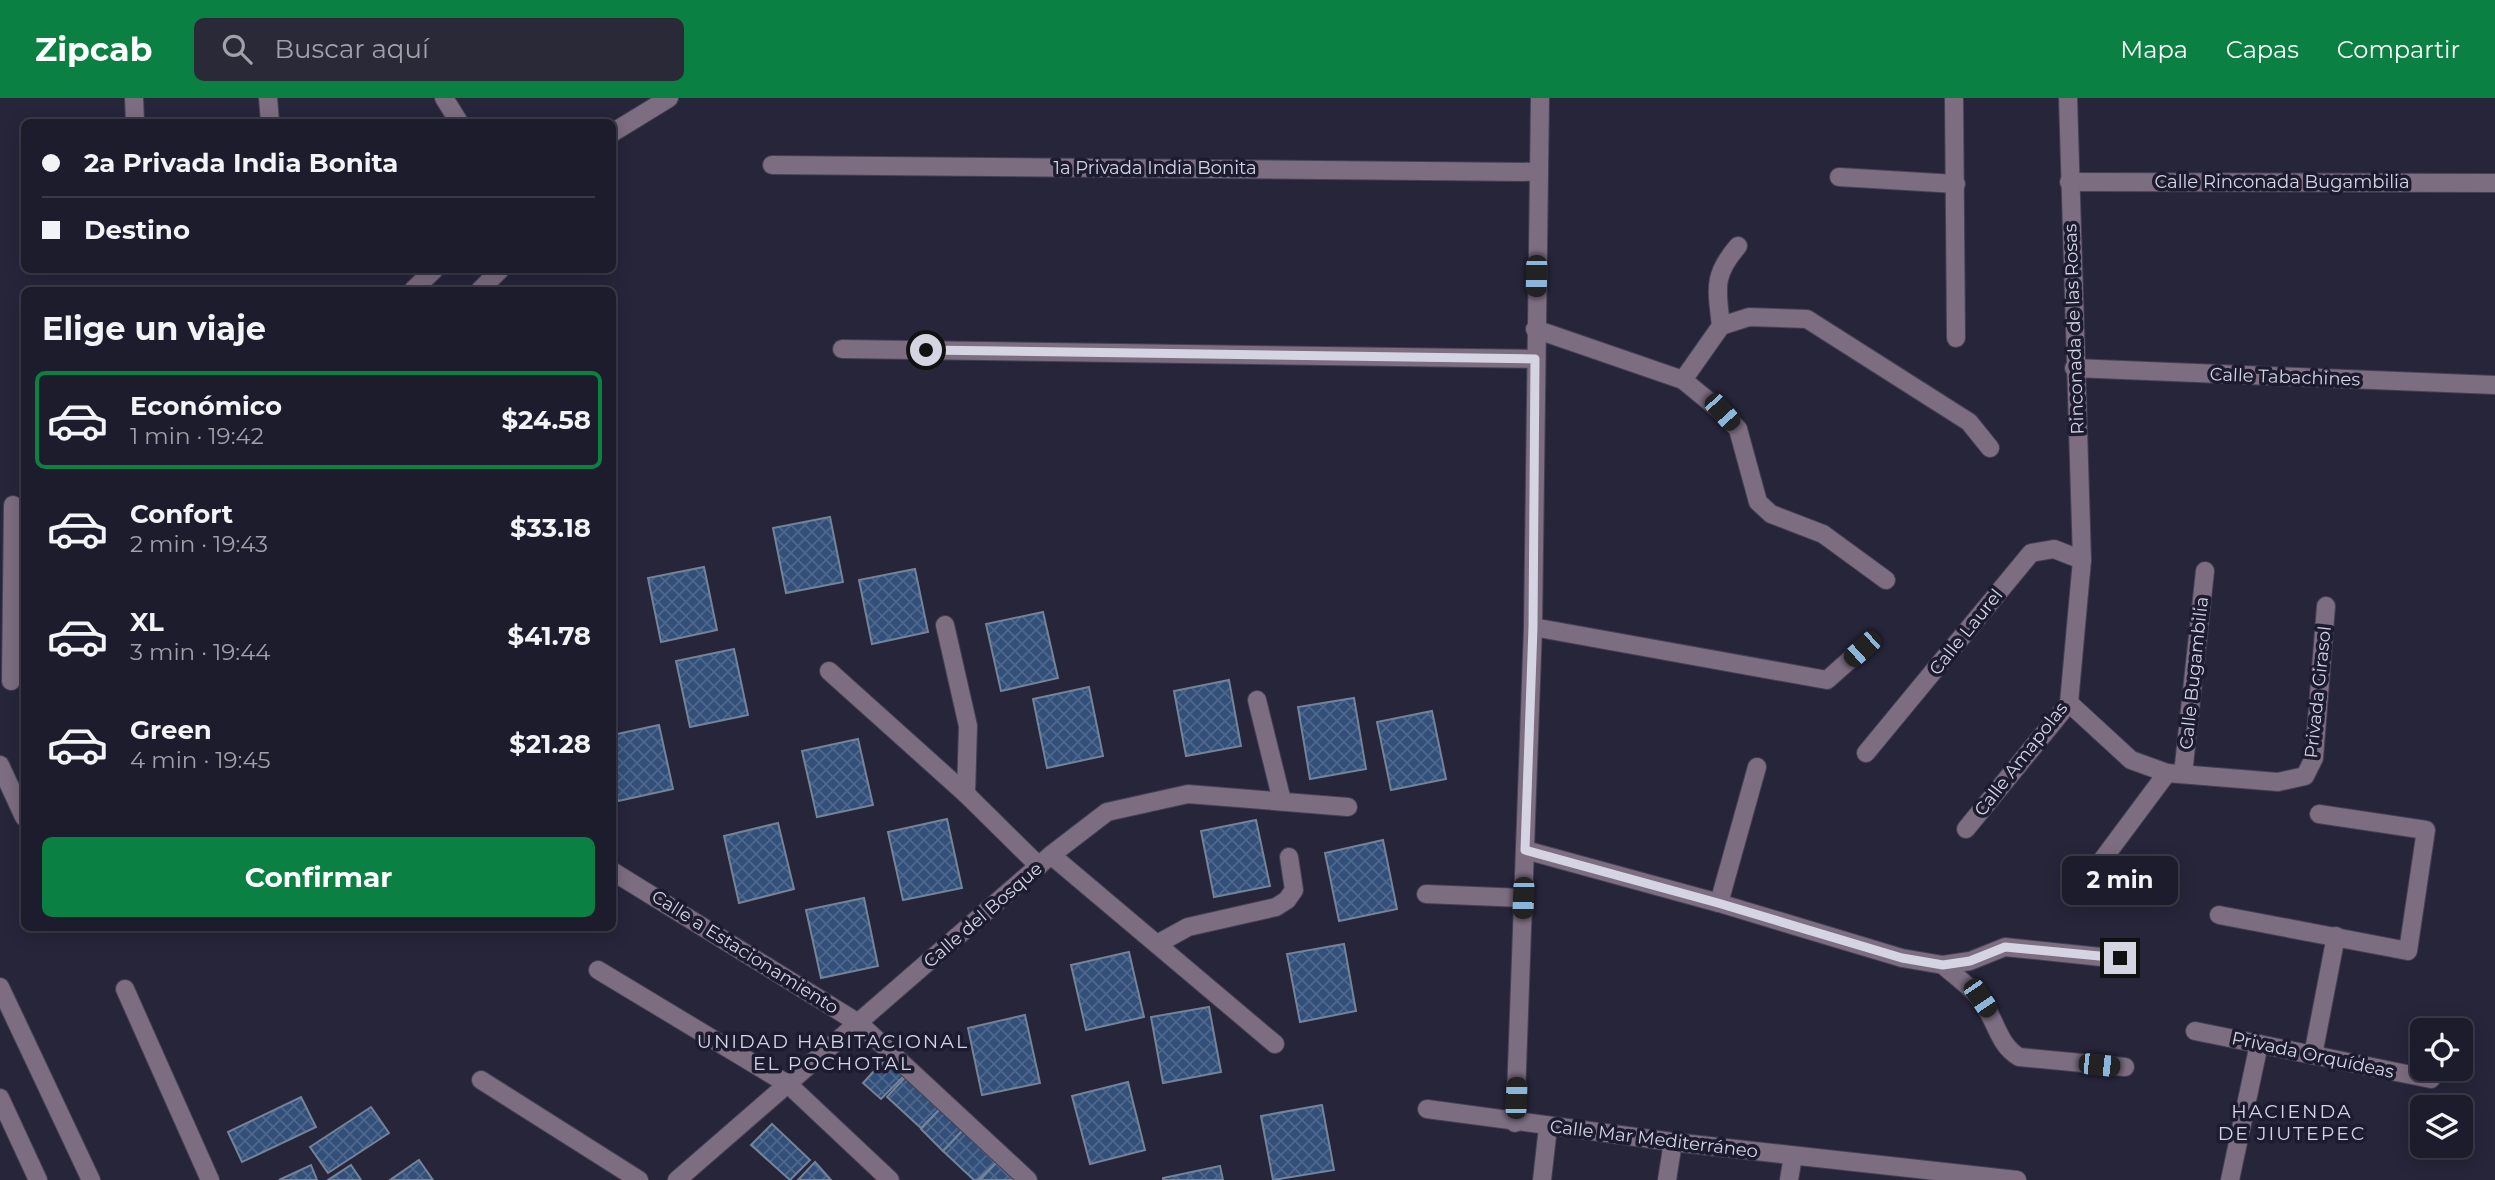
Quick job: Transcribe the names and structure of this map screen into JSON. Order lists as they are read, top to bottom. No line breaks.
{"streets":{"street":["1a Privada India Bonita","Calle Rinconada Bugambilia","Rinconada de las Rosas","Calle Tabachines","Calle Laurel","Calle Bugambilia","Privada Girasol","Calle Amapolas","Calle del Bosque","Calle a Estacionamiento","Privada Orquídeas","Calle Mar Mediterráneo"]},"crossings":[["Calle Rinconada Bugambilia","Rinconada de las Rosas"],["Rinconada de las Rosas","Calle Tabachines"],["Rinconada de las Rosas","Calle Laurel"],["Rinconada de las Rosas","Calle Amapolas"],["Calle Laurel","Calle Amapolas"],["Calle Bugambilia","Privada Girasol"],["Calle del Bosque","Calle a Estacionamiento"]],"districts":["UNIDAD HABITACIONAL EL POCHOTAL","HACIENDA DE JIUTEPEC"],"page":{"header":"Zipcab","search":"Buscar aquí","nav":["Mapa","Capas","Compartir"],"banner":["2a Privada India Bonita","Destino"],"heading":"Elige un viaje","list":[{"name":"Económico","note":"1 min · 19:42","value":"$24.58"},{"name":"Confort","note":"2 min · 19:43","value":"$33.18"},{"name":"XL","note":"3 min · 19:44","value":"$41.78"},{"name":"Green","note":"4 min · 19:45","value":"$21.28"}],"buttons":"Confirmar","bubble":"2 min"}}
